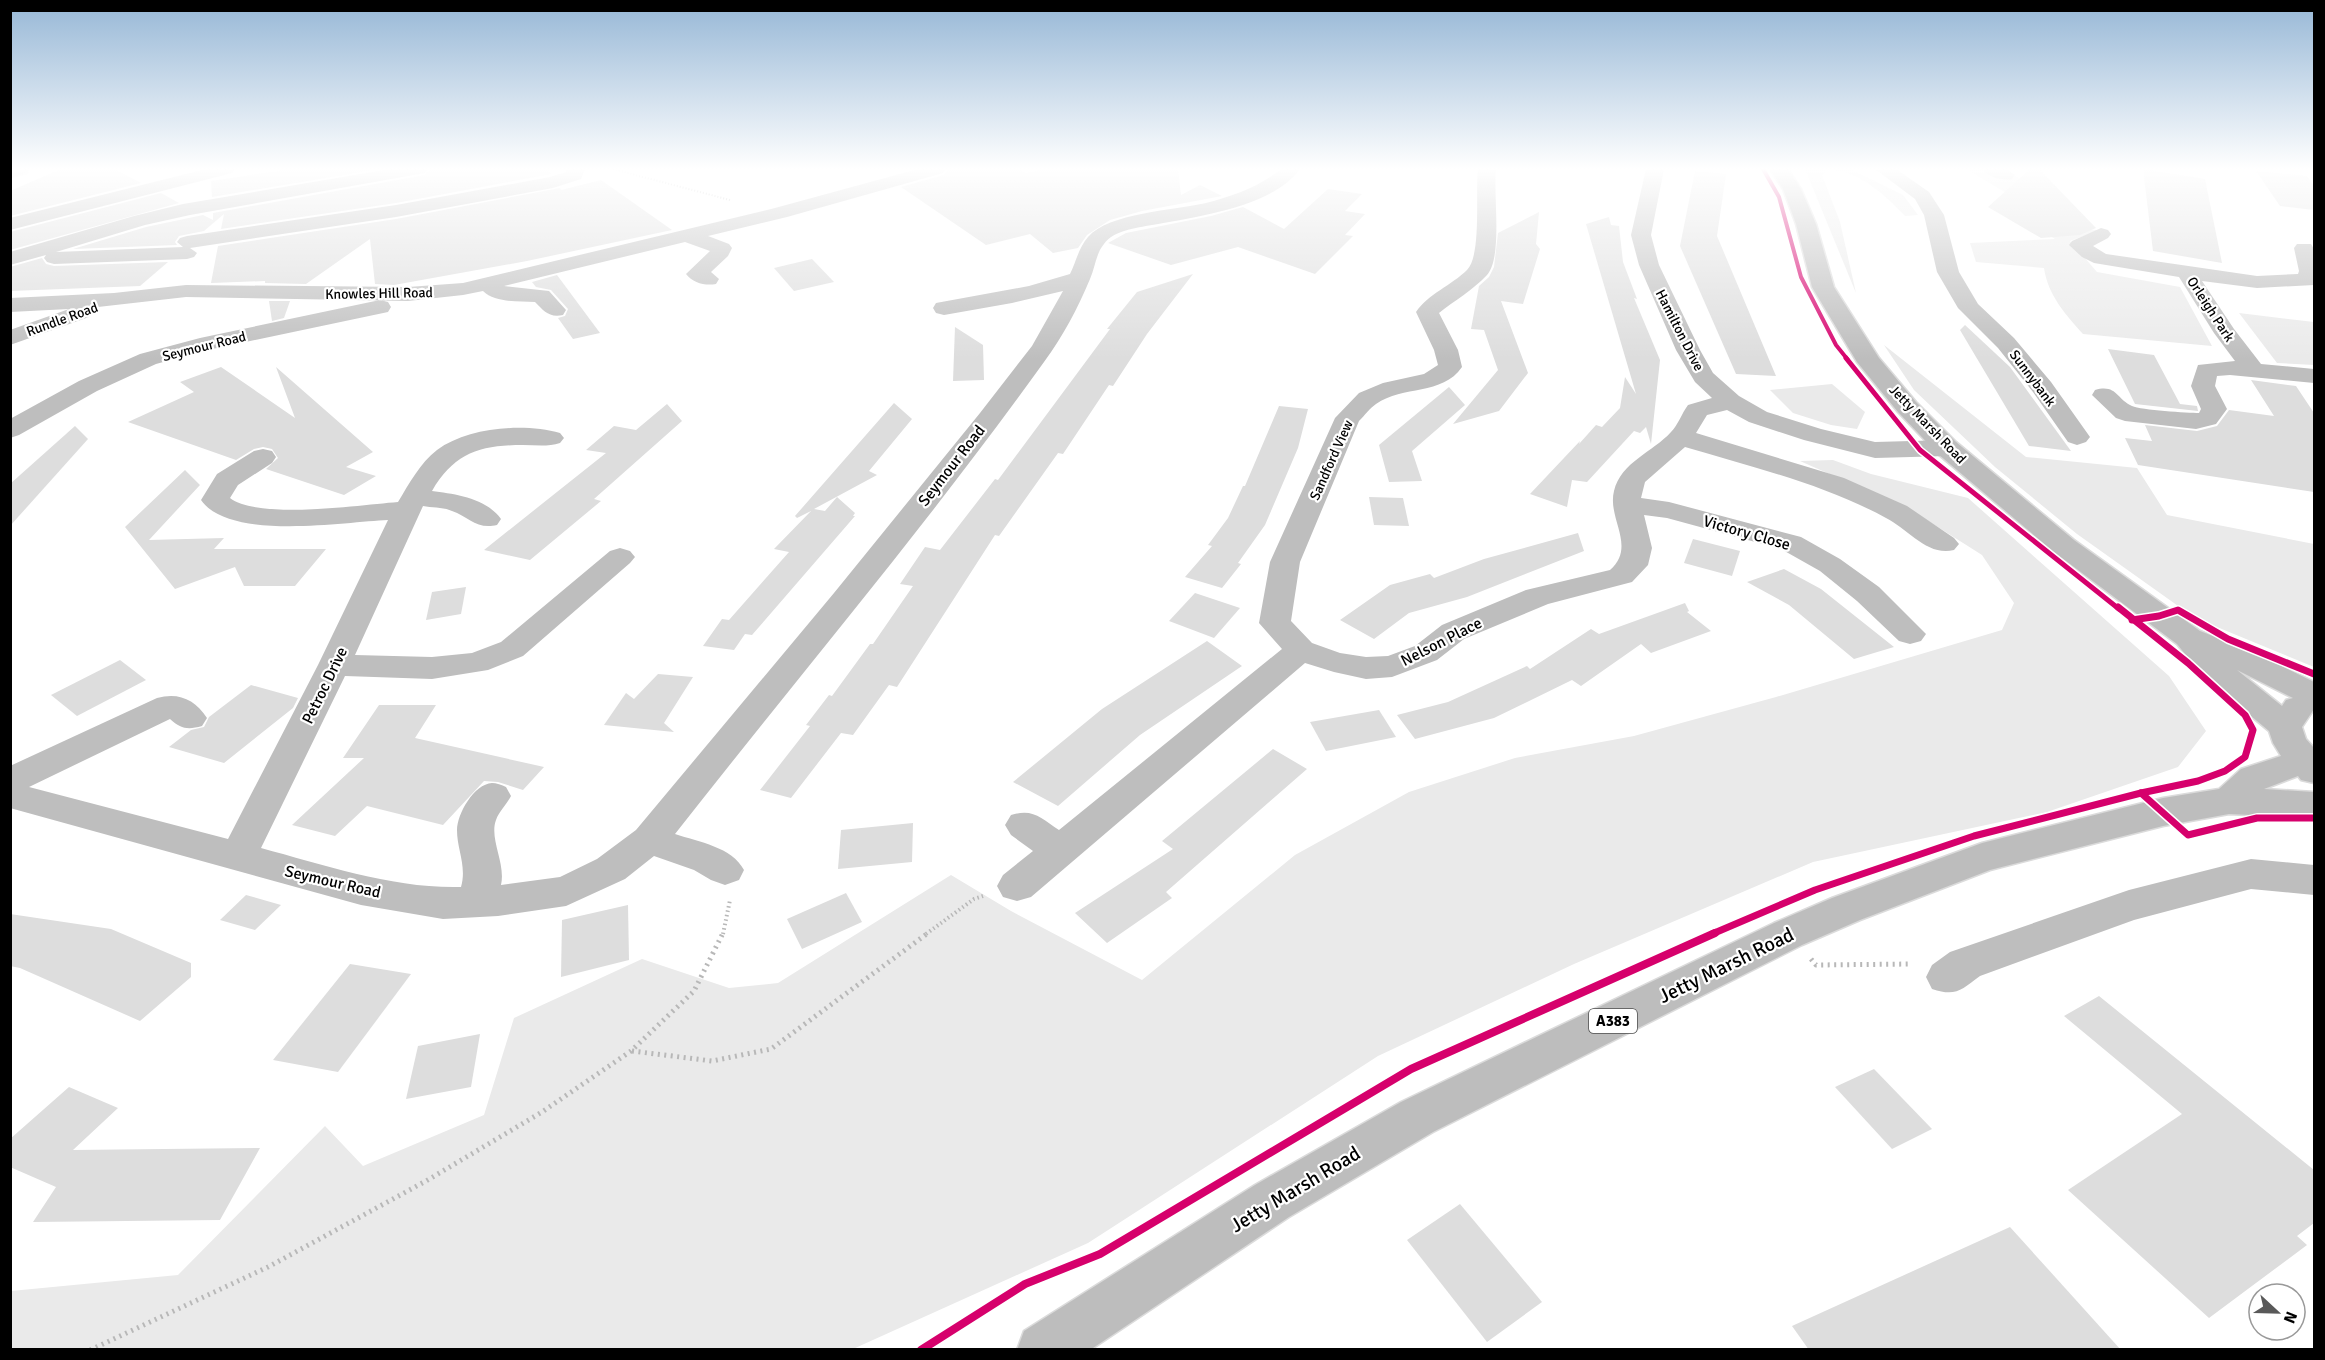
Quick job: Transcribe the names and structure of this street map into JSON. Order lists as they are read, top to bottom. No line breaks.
{"streets":{"main road":["Jetty Marsh Road","A383"],"street":["Knowles Hill Road","Orleigh Park","Rundle Road","Hamilton Drive","Seymour Road","Sunnybank","Sandford View","Victory Close","Nelson Place","Petroc Drive"]},"crossings":[["Knowles Hill Road","Rundle Road"],["Knowles Hill Road","Seymour Road"],["Hamilton Drive","Jetty Marsh Road"],["Hamilton Drive","Nelson Place"],["Seymour Road","Petroc Drive"],["Sandford View","Nelson Place"],["Victory Close","Nelson Place"]],"north":"right"}
